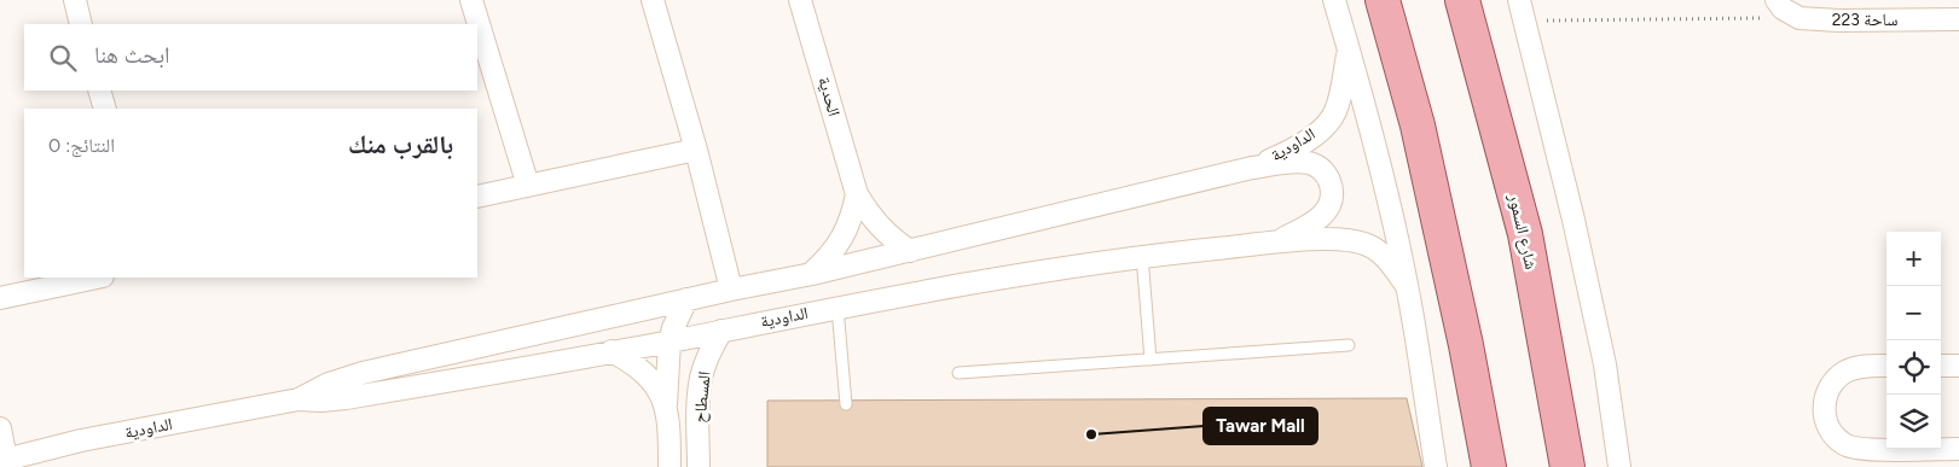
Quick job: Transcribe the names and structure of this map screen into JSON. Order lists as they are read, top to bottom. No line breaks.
{"streets":{"main road":["شارع السمور"],"street":["ساحة 223","الحدية","الداودية","المسطاح"]},"crossings":[["الحدية","الداودية"],["الداودية","المسطاح"]],"places":["Tawar Mall"],"page":{"search":"ابحث هنا","heading":["بالقرب منك","النتائج: 0"],"map_buttons":["+","−"]}}
